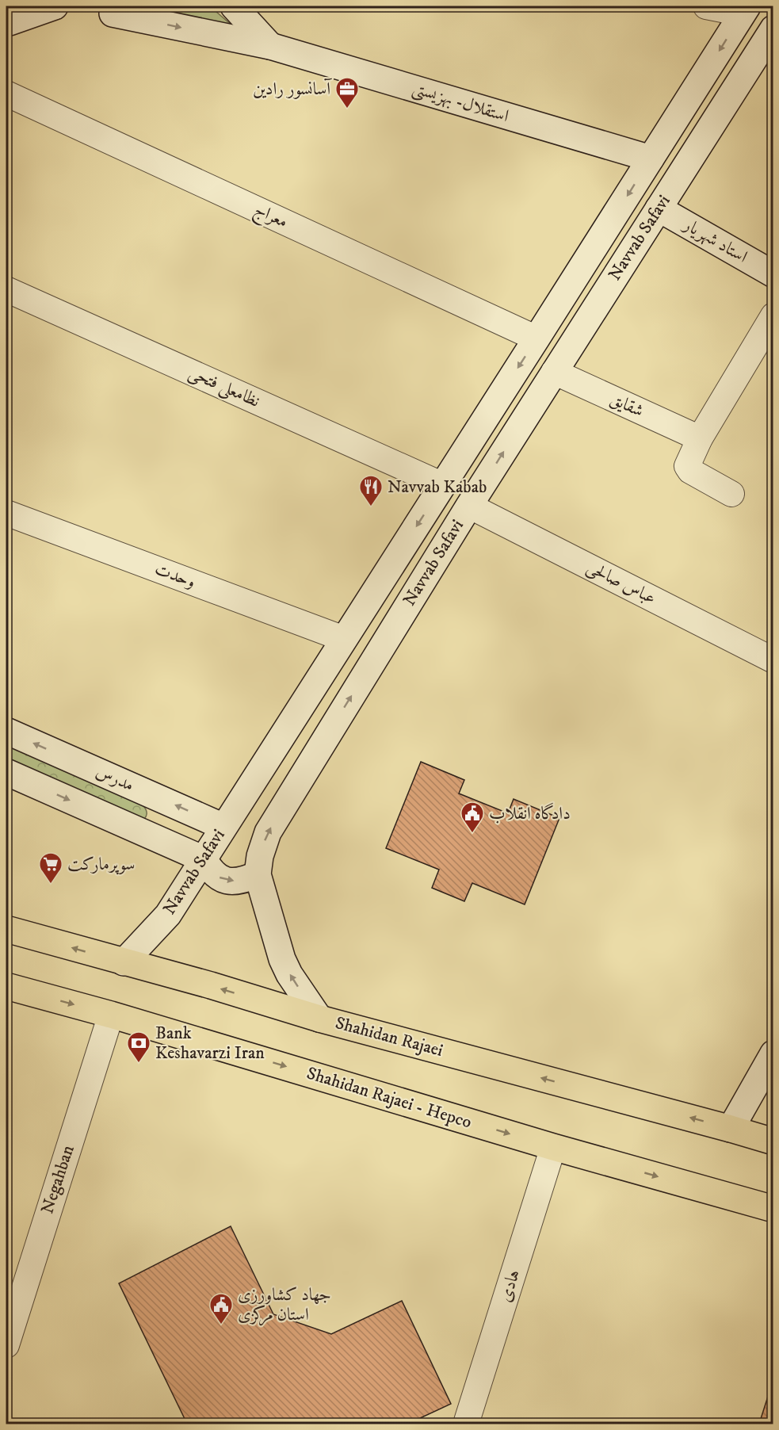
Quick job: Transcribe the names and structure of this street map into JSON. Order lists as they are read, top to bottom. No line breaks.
{"streets":{"main road":["Shahidan Rajaei","Shahidan Rajaei - Hepco"],"street":["استقلال- بهزیستی","معراج","Navvab Safavi","استاد شهریار","نظامعلی فتحی","شقایق","وحدت","عباس صالحی","مدرس","Negahban","هادی"]},"crossings":[["استقلال- بهزیستی","Navvab Safavi"],["معراج","Navvab Safavi"],["Navvab Safavi","استاد شهریار"],["Navvab Safavi","نظامعلی فتحی"],["Navvab Safavi","شقایق"],["Navvab Safavi","وحدت"],["Navvab Safavi","عباس صالحی"],["Navvab Safavi","مدرس"],["Navvab Safavi","Shahidan Rajaei"],["Shahidan Rajaei - Hepco","Negahban"],["Shahidan Rajaei - Hepco","هادی"]],"one_way":["Shahidan Rajaei","Shahidan Rajaei - Hepco"],"places":{"office":["آسانسور رادین"],"restaurant":["Navvab Kabab"],"public building":["دادگاه انقلاب","جهاد کشاورزی استان مرکزی"],"supermarket":["سوپرمارکت"],"bank":["Bank Keshavarzi Iran"]}}
